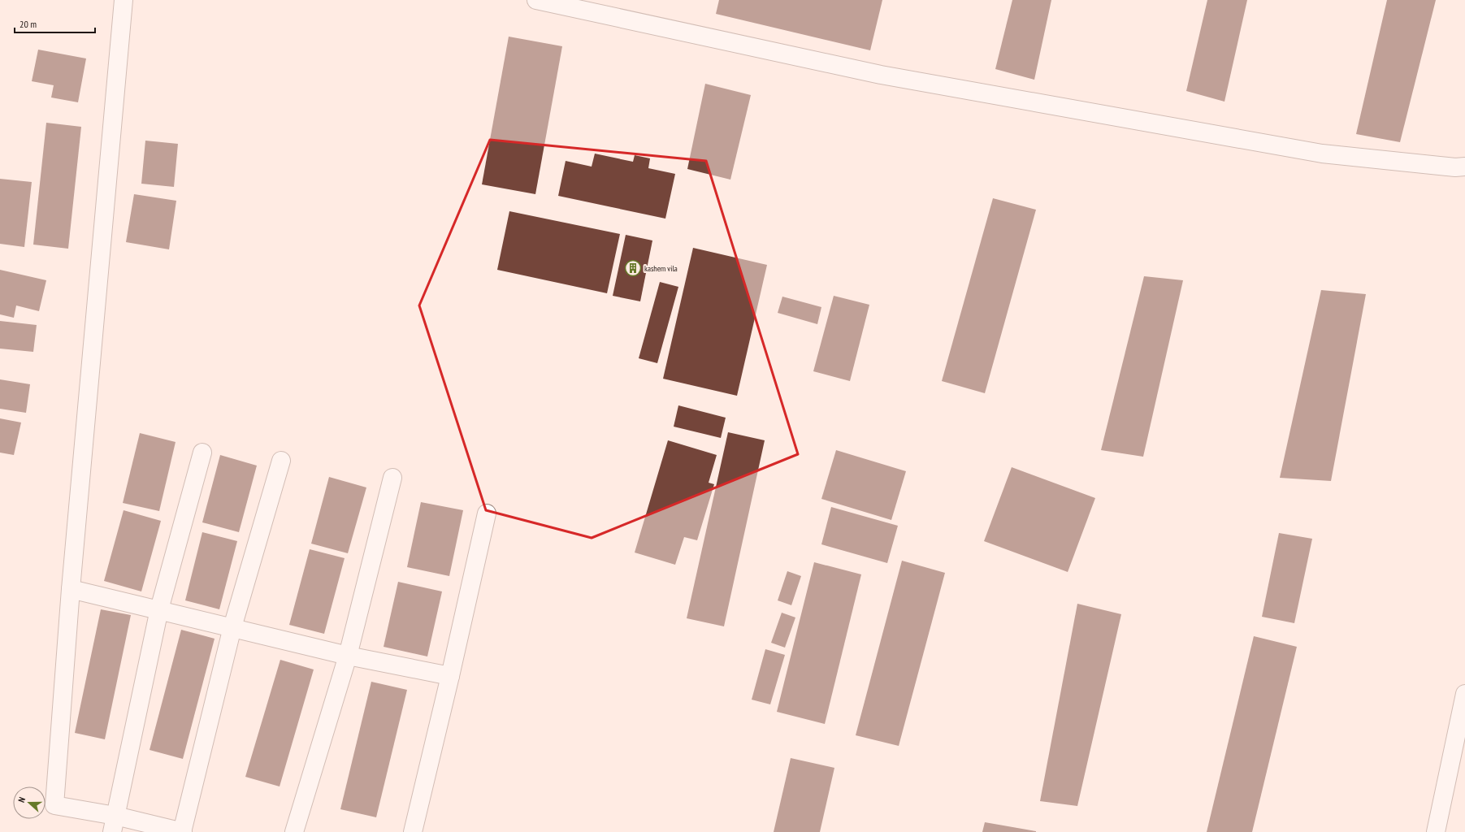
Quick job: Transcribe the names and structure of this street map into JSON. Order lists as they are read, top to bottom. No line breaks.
{"places":{"building":["kashem vila"]},"scale_bar":"20 m","north":"left"}
